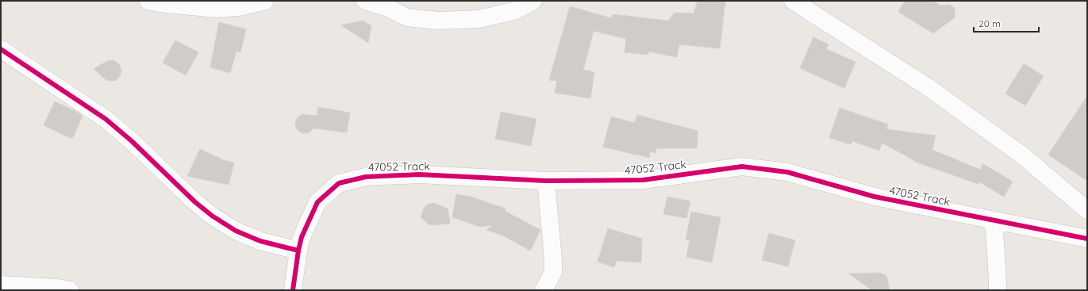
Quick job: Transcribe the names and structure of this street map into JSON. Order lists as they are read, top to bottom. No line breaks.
{"streets":{"street":["47052 Track"]},"scale_bar":"20 m"}
